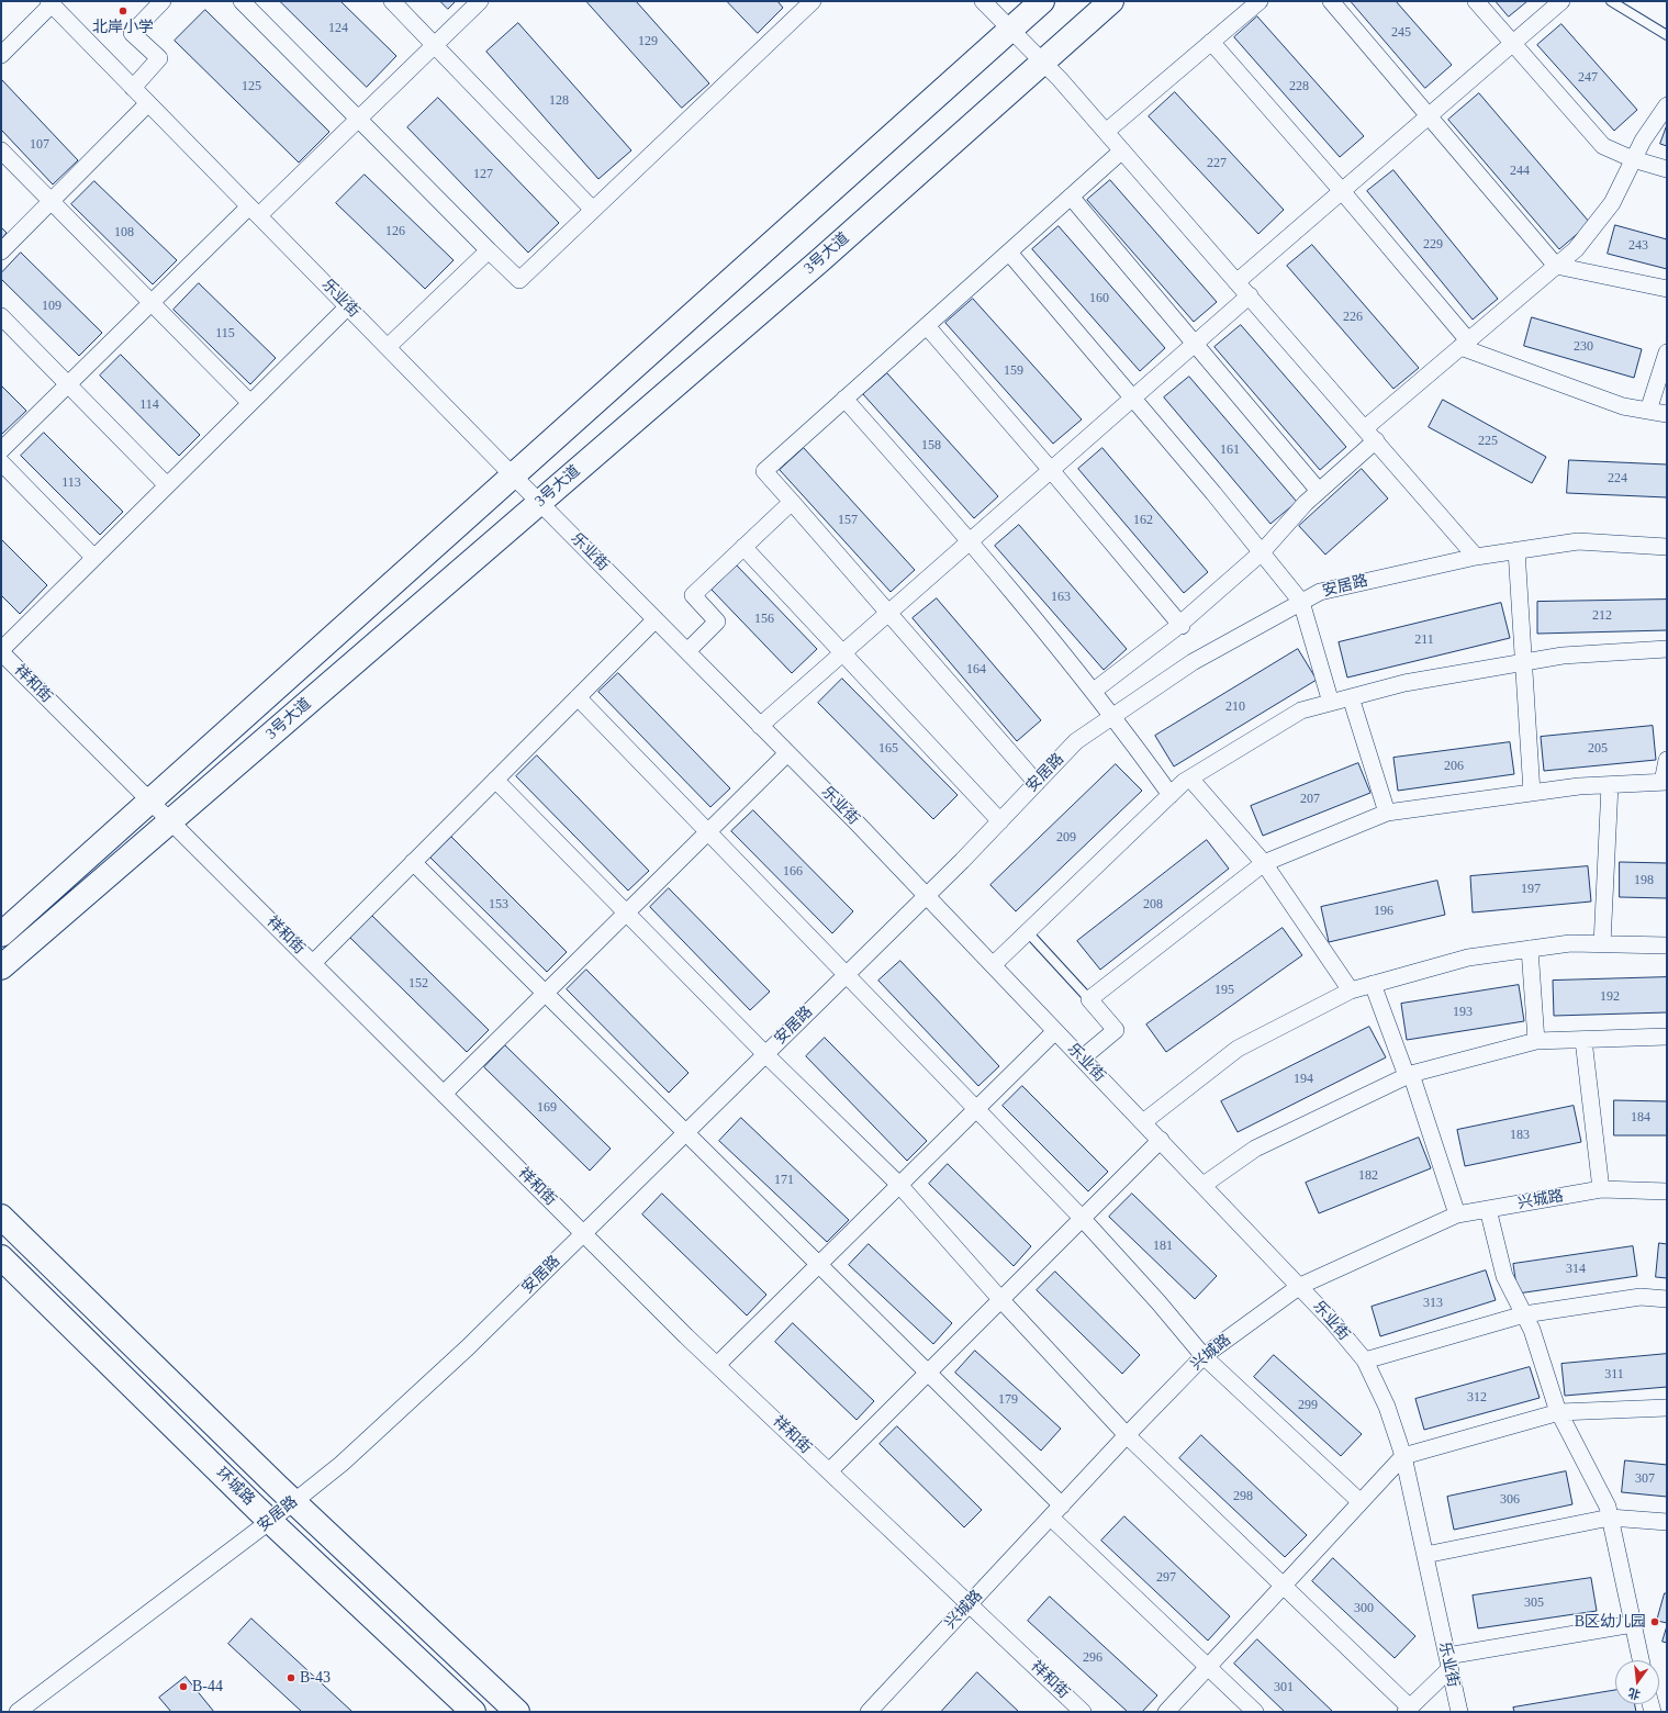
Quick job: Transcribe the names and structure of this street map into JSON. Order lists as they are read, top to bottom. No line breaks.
{"streets":{"main road":["3号大道","环城路"],"street":["乐业街","安居路","祥和街","兴城路"]},"crossings":[["3号大道","乐业街"],["3号大道","祥和街"],["乐业街","安居路"],["乐业街","兴城路"],["安居路","祥和街"],["安居路","环城路"],["祥和街","兴城路"]],"places":["北岸小学","B区幼儿园","B-43","B-44"],"house_numbers":["124","245","129","247","125","228","128","107","227","244","127","126","108","229","243","160","109","226","115","230","159","114","225","158","161","224","113","157","162","163","212","156","211","164","210","165","205","206","207","209","166","198","197","153","208","196","152","195","192","193","194","169","184","183","182","171","181","314","313","311","312","179","299","307","298","306","297","305","300","296","301"],"north":"bottom"}
